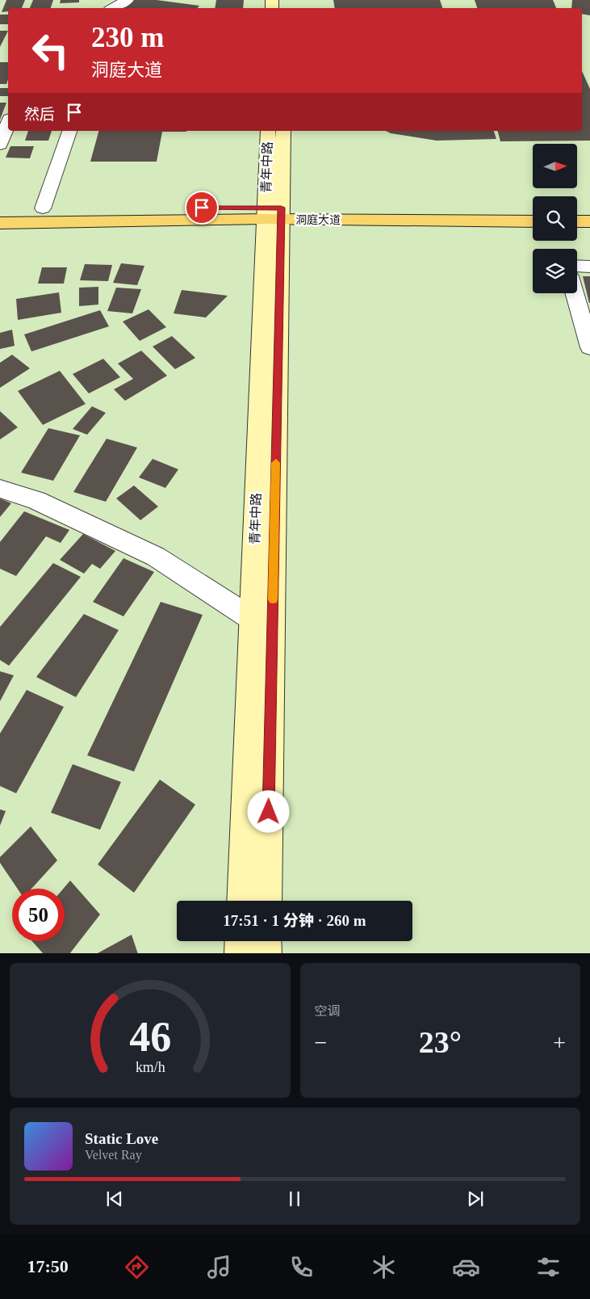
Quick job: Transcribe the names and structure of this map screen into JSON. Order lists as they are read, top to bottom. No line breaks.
{"streets":{"main road":["青年中路","洞庭大道"]},"crossings":[["青年中路","洞庭大道"]],"north":"right","page":{"turn":["230 m","洞庭大道"],"then":"然后","limit":"50","trip":"17:51 · 1 分钟 · 260 m","tile":"空调","heat":["−","23°","+"],"song":["Static Love","Velvet Ray"],"tabs":"17:50","gauge":["46","km/h"]}}
